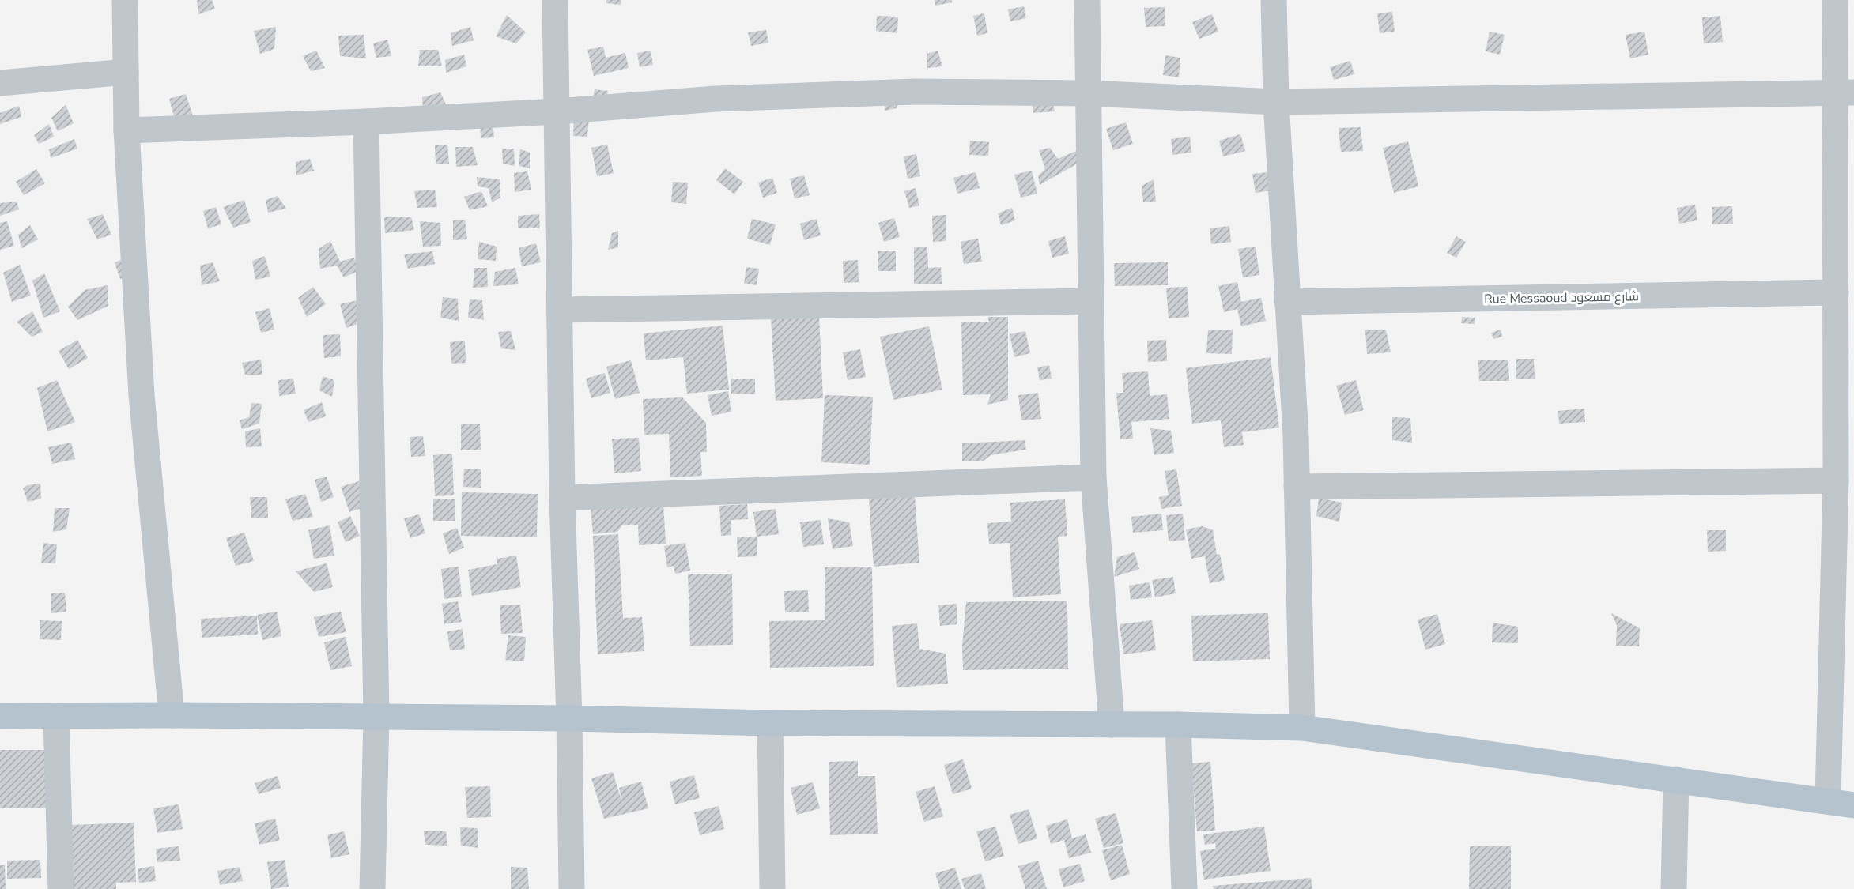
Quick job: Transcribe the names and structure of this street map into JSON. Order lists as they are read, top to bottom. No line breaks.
{"streets":{"street":["Rue Messaoud شارع مسعود"]}}
